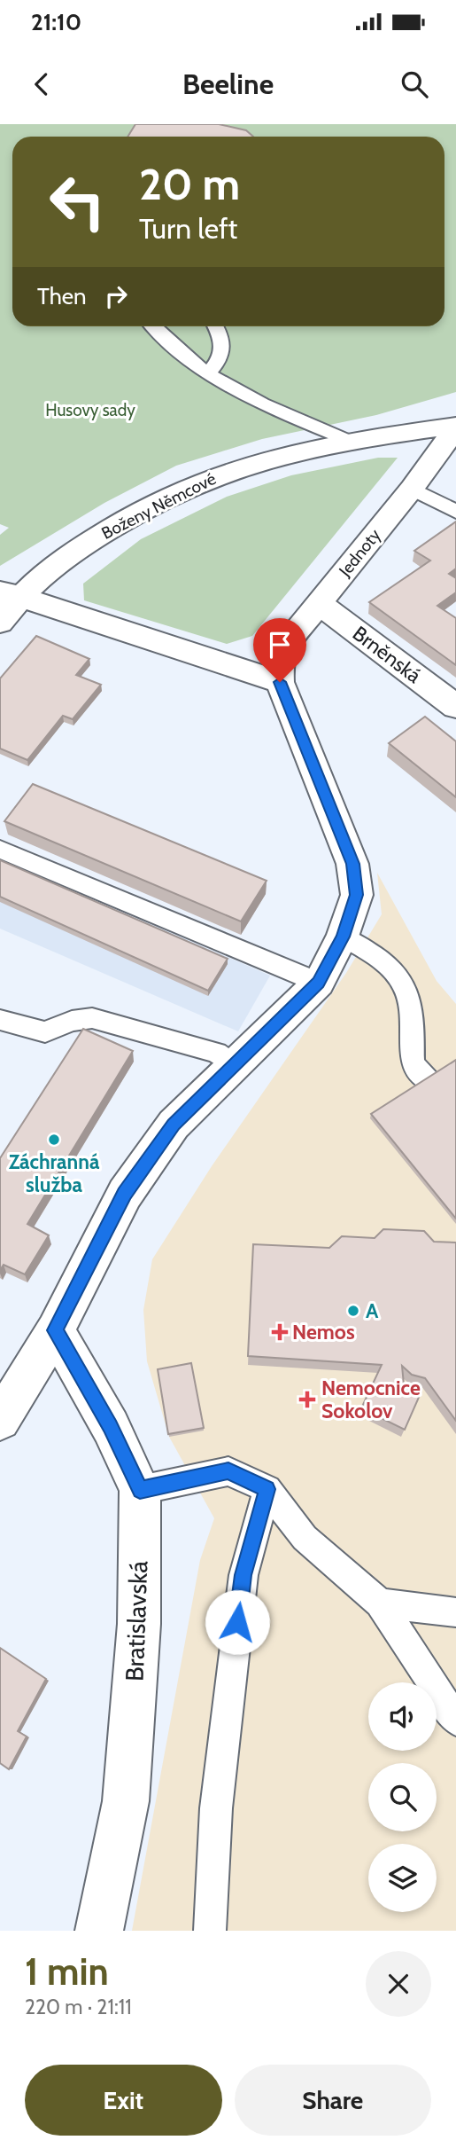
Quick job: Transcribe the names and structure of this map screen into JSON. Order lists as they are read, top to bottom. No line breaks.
{"streets":{"street":["Boženy Němcové","Jednoty","Brněnská","Bratislavská"]},"crossings":[["Boženy Němcové","Jednoty"],["Jednoty","Brněnská"]],"parks":["Husovy sady"],"places":{"other":["Záchranná služba","A"],"health":["Nemos","Nemocnice Sokolov"]},"page":{"status":"21:10","header":"Beeline","turn":["20 m","Turn left"],"then":"Then","heading":["1 min","220 m · 21:11"],"buttons":["Exit","Share"]}}
